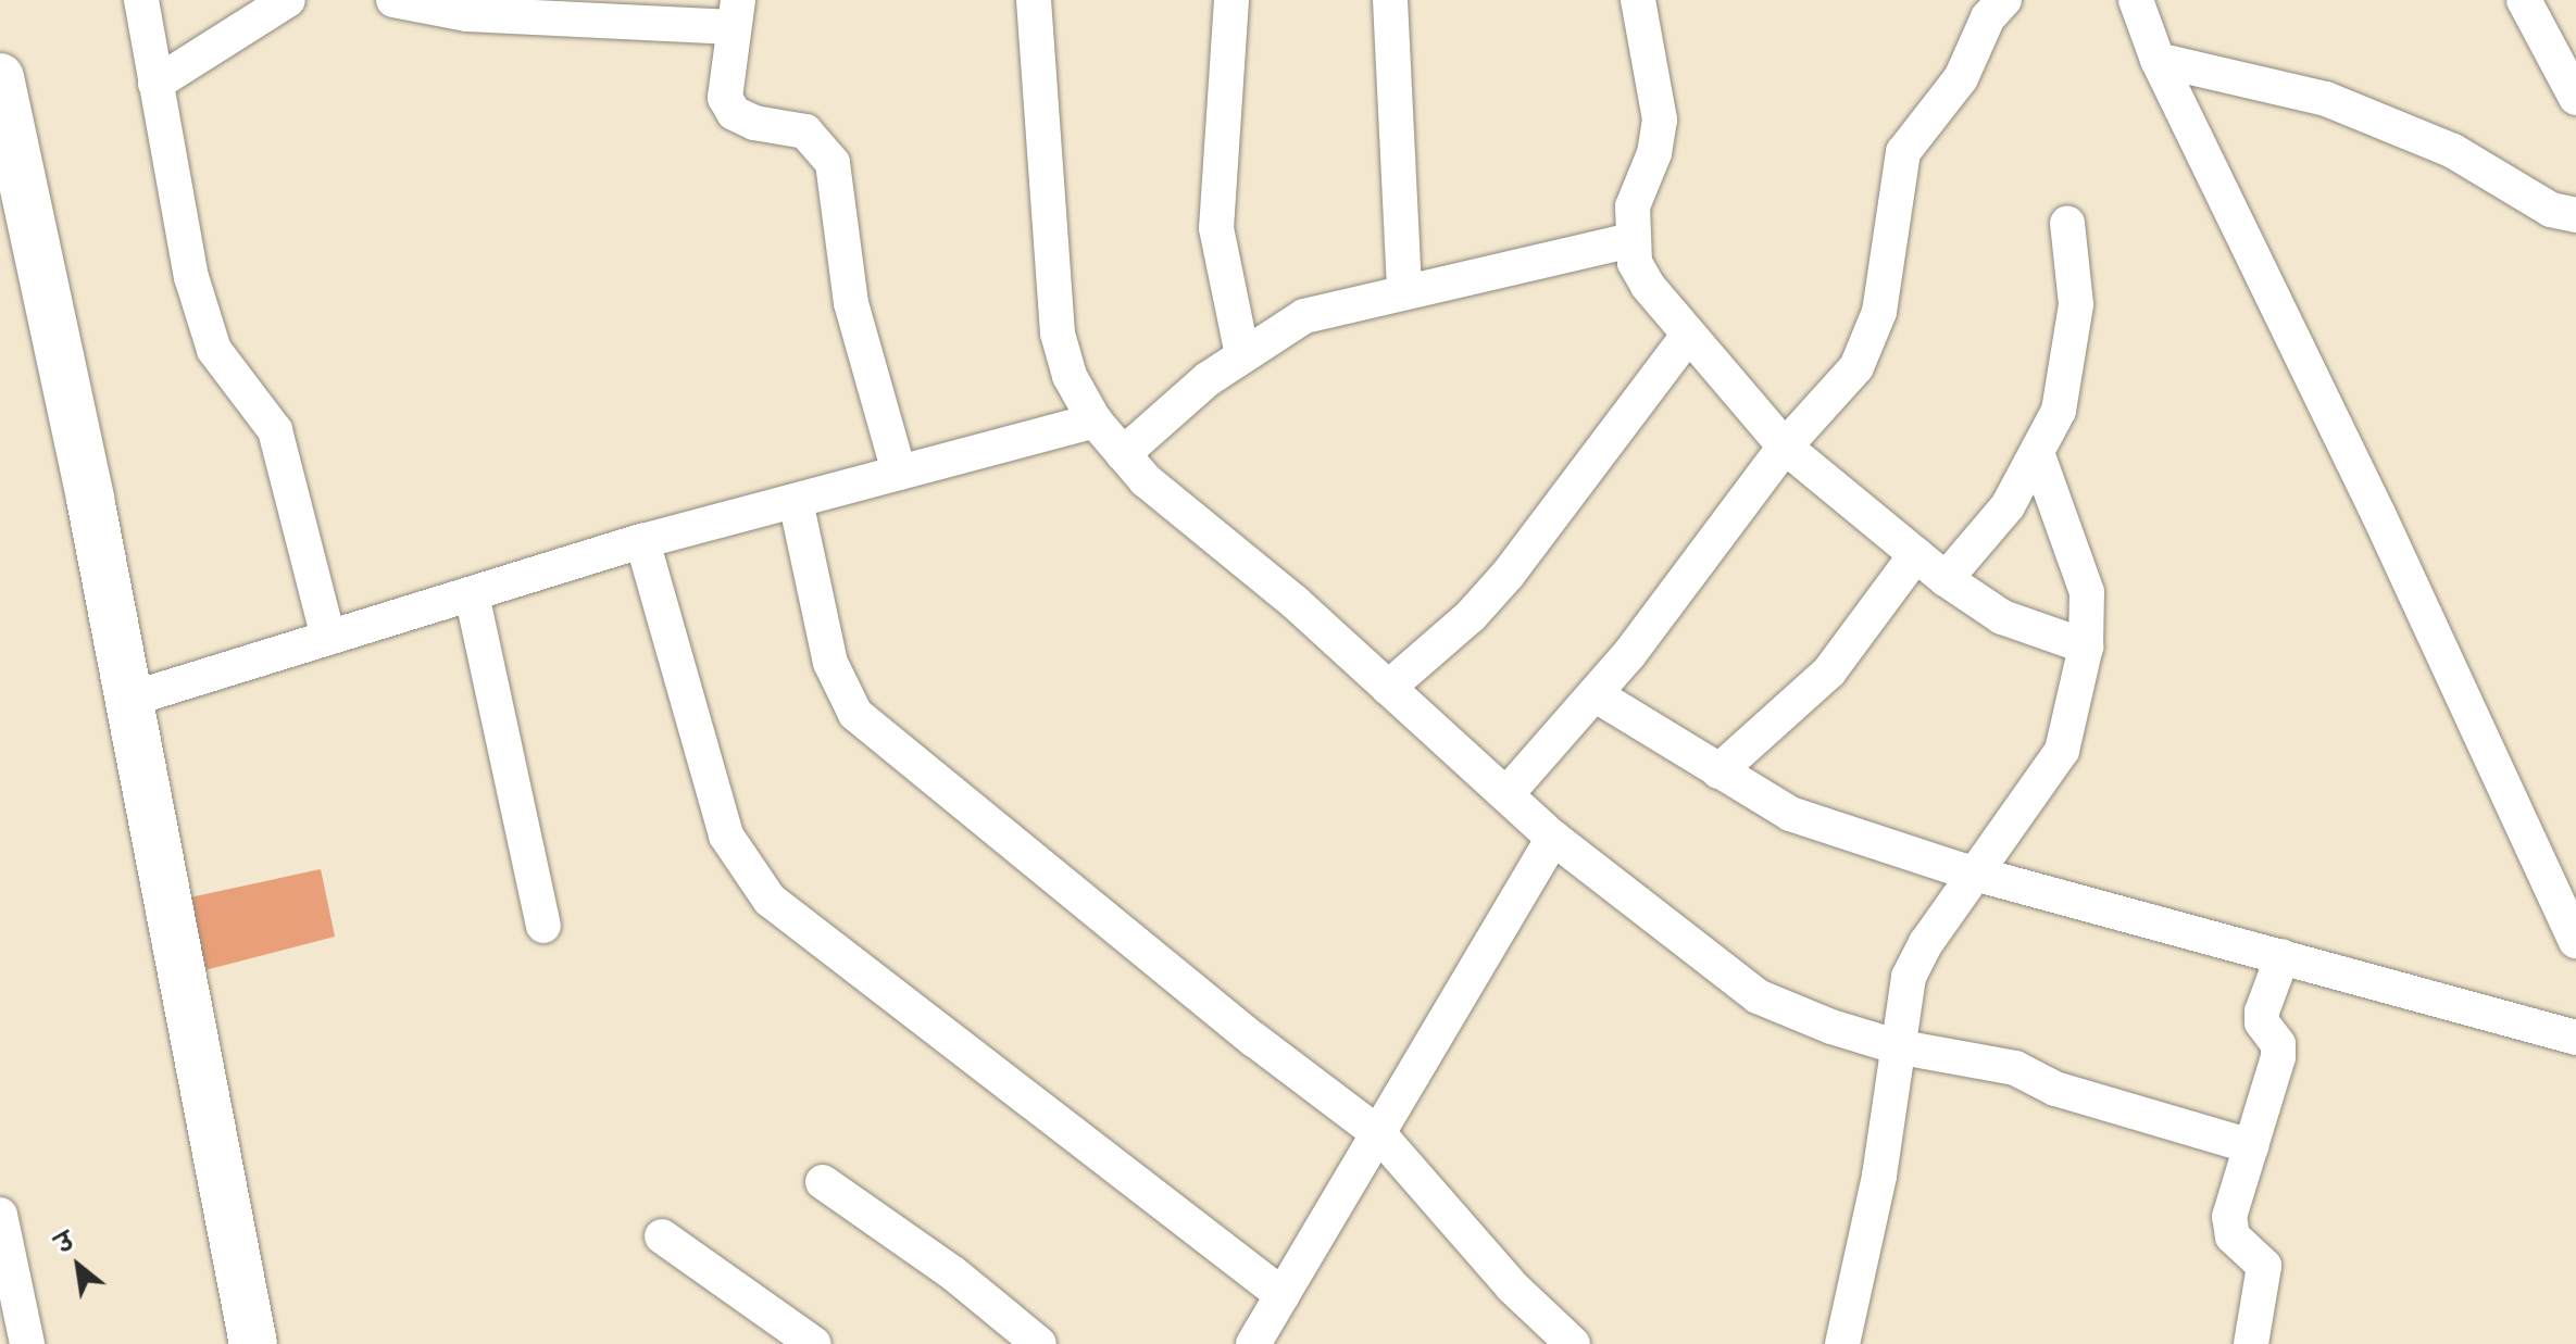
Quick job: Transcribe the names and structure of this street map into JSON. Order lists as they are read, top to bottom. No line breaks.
{"north":"top left"}
